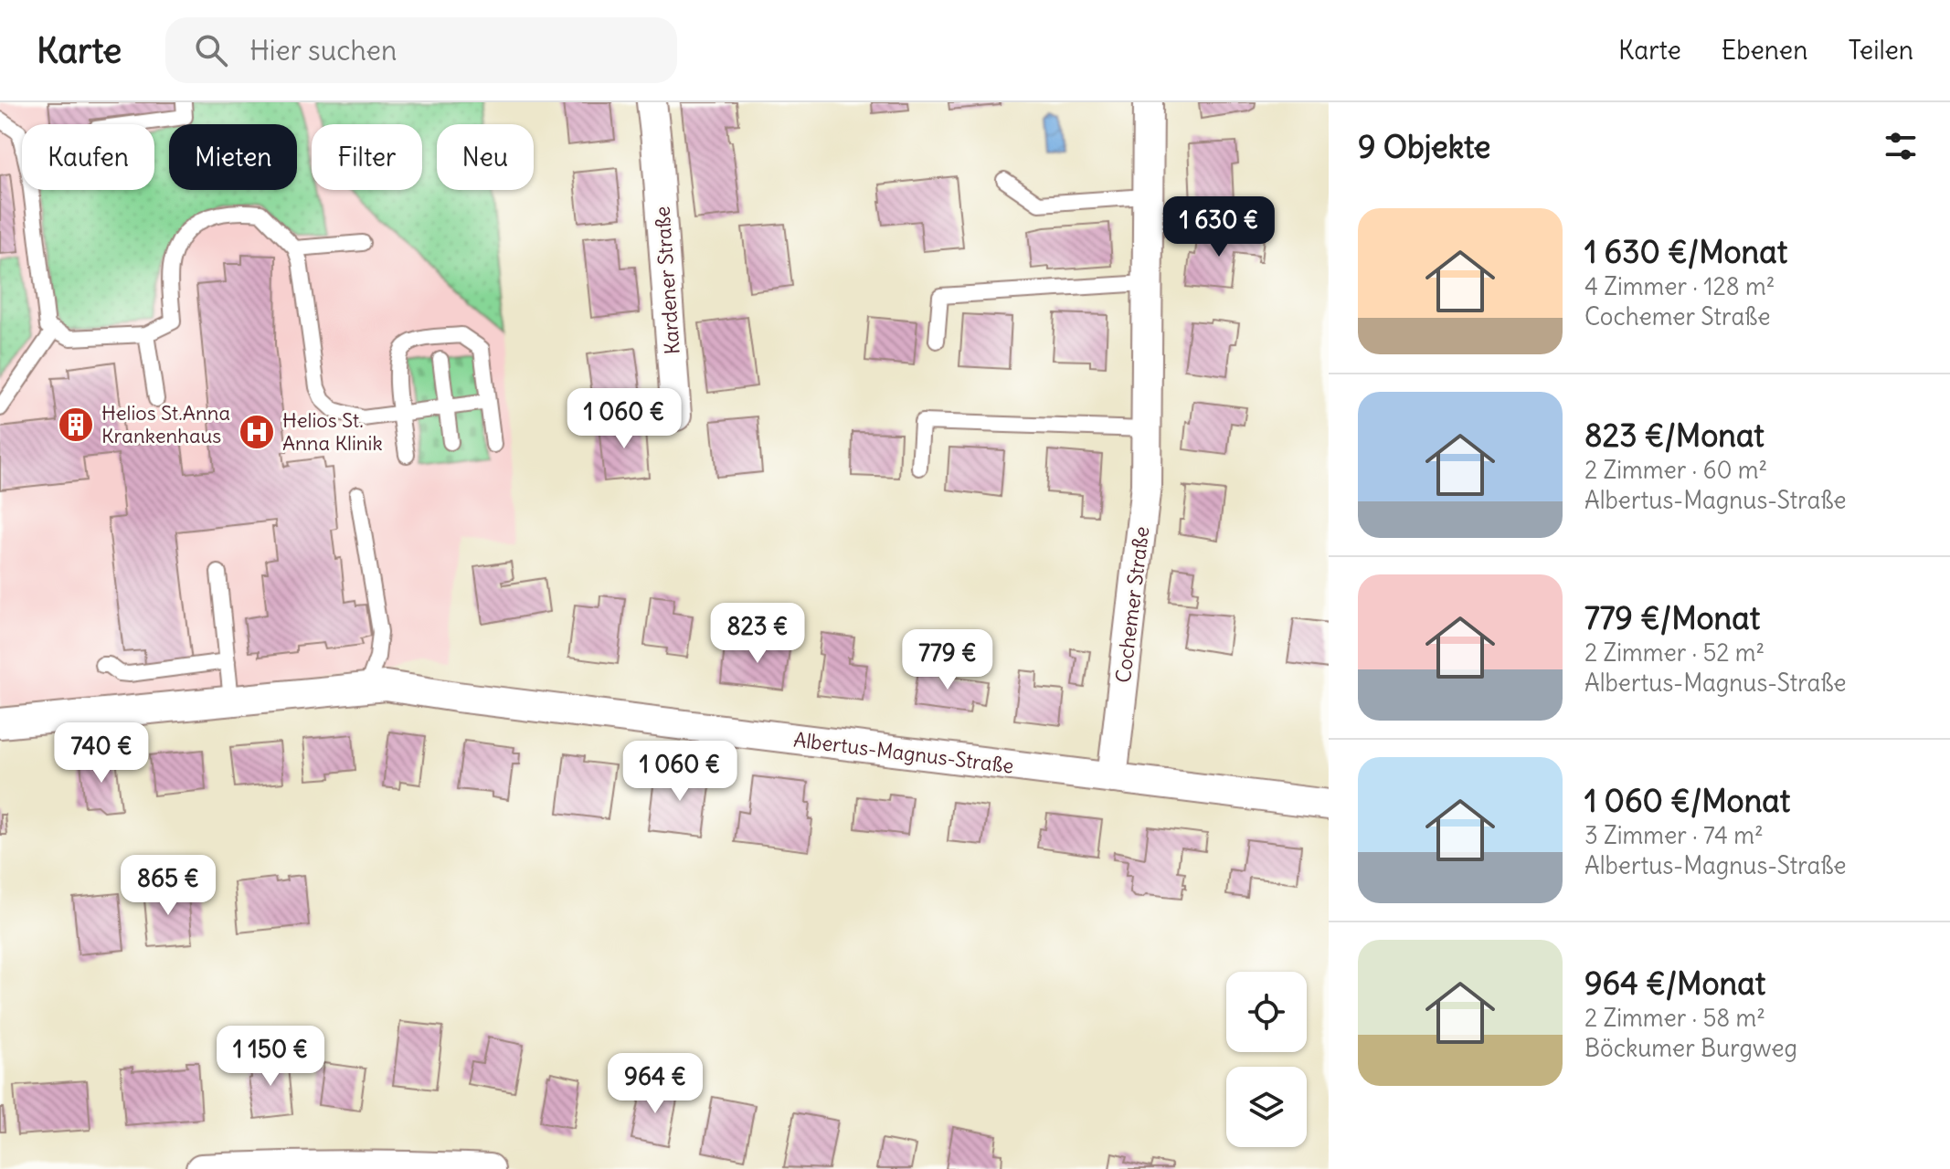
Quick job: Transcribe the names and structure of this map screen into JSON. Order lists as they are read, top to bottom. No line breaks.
{"streets":{"street":["Kardener Straße","Cochemer Straße","Albertus-Magnus-Straße"]},"crossings":[["Cochemer Straße","Albertus-Magnus-Straße"]],"places":{"building":["Helios St.Anna Krankenhaus"],"hospital":["Helios St. Anna Klinik"]},"page":{"header":"Karte","search":"Hier suchen","nav":["Karte","Ebenen","Teilen"],"heading":"9 Objekte","chip":["Kaufen","Mieten","Filter","Neu"],"list":[{"name":"1 630 €/Monat","note":"4 Zimmer · 128 m² · Cochemer Straße"},{"name":"823 €/Monat","note":"2 Zimmer · 60 m² · Albertus-Magnus-Straße"},{"name":"779 €/Monat","note":"2 Zimmer · 52 m² · Albertus-Magnus-Straße"},{"name":"1 060 €/Monat","note":"3 Zimmer · 74 m² · Albertus-Magnus-Straße"},{"name":"964 €/Monat","note":"2 Zimmer · 58 m² · Böckumer Burgweg"}],"price":["1 630 €","1 060 €","823 €","779 €","740 €","1 060 €","865 €","1 150 €","964 €"]}}
